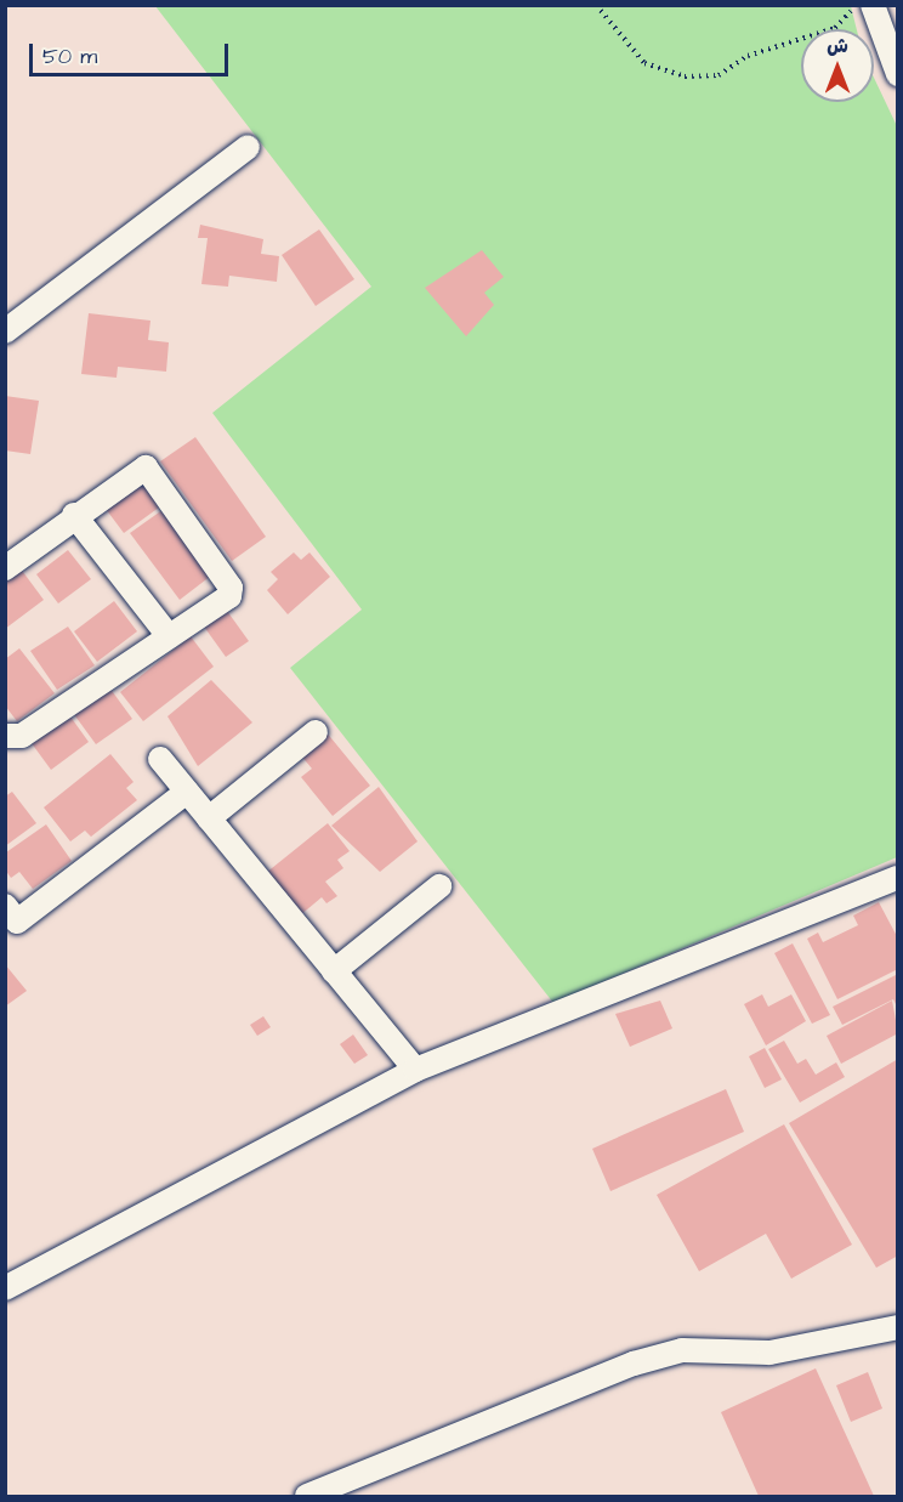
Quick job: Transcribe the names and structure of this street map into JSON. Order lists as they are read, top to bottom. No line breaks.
{"scale_bar":"50 m","north":"top"}
